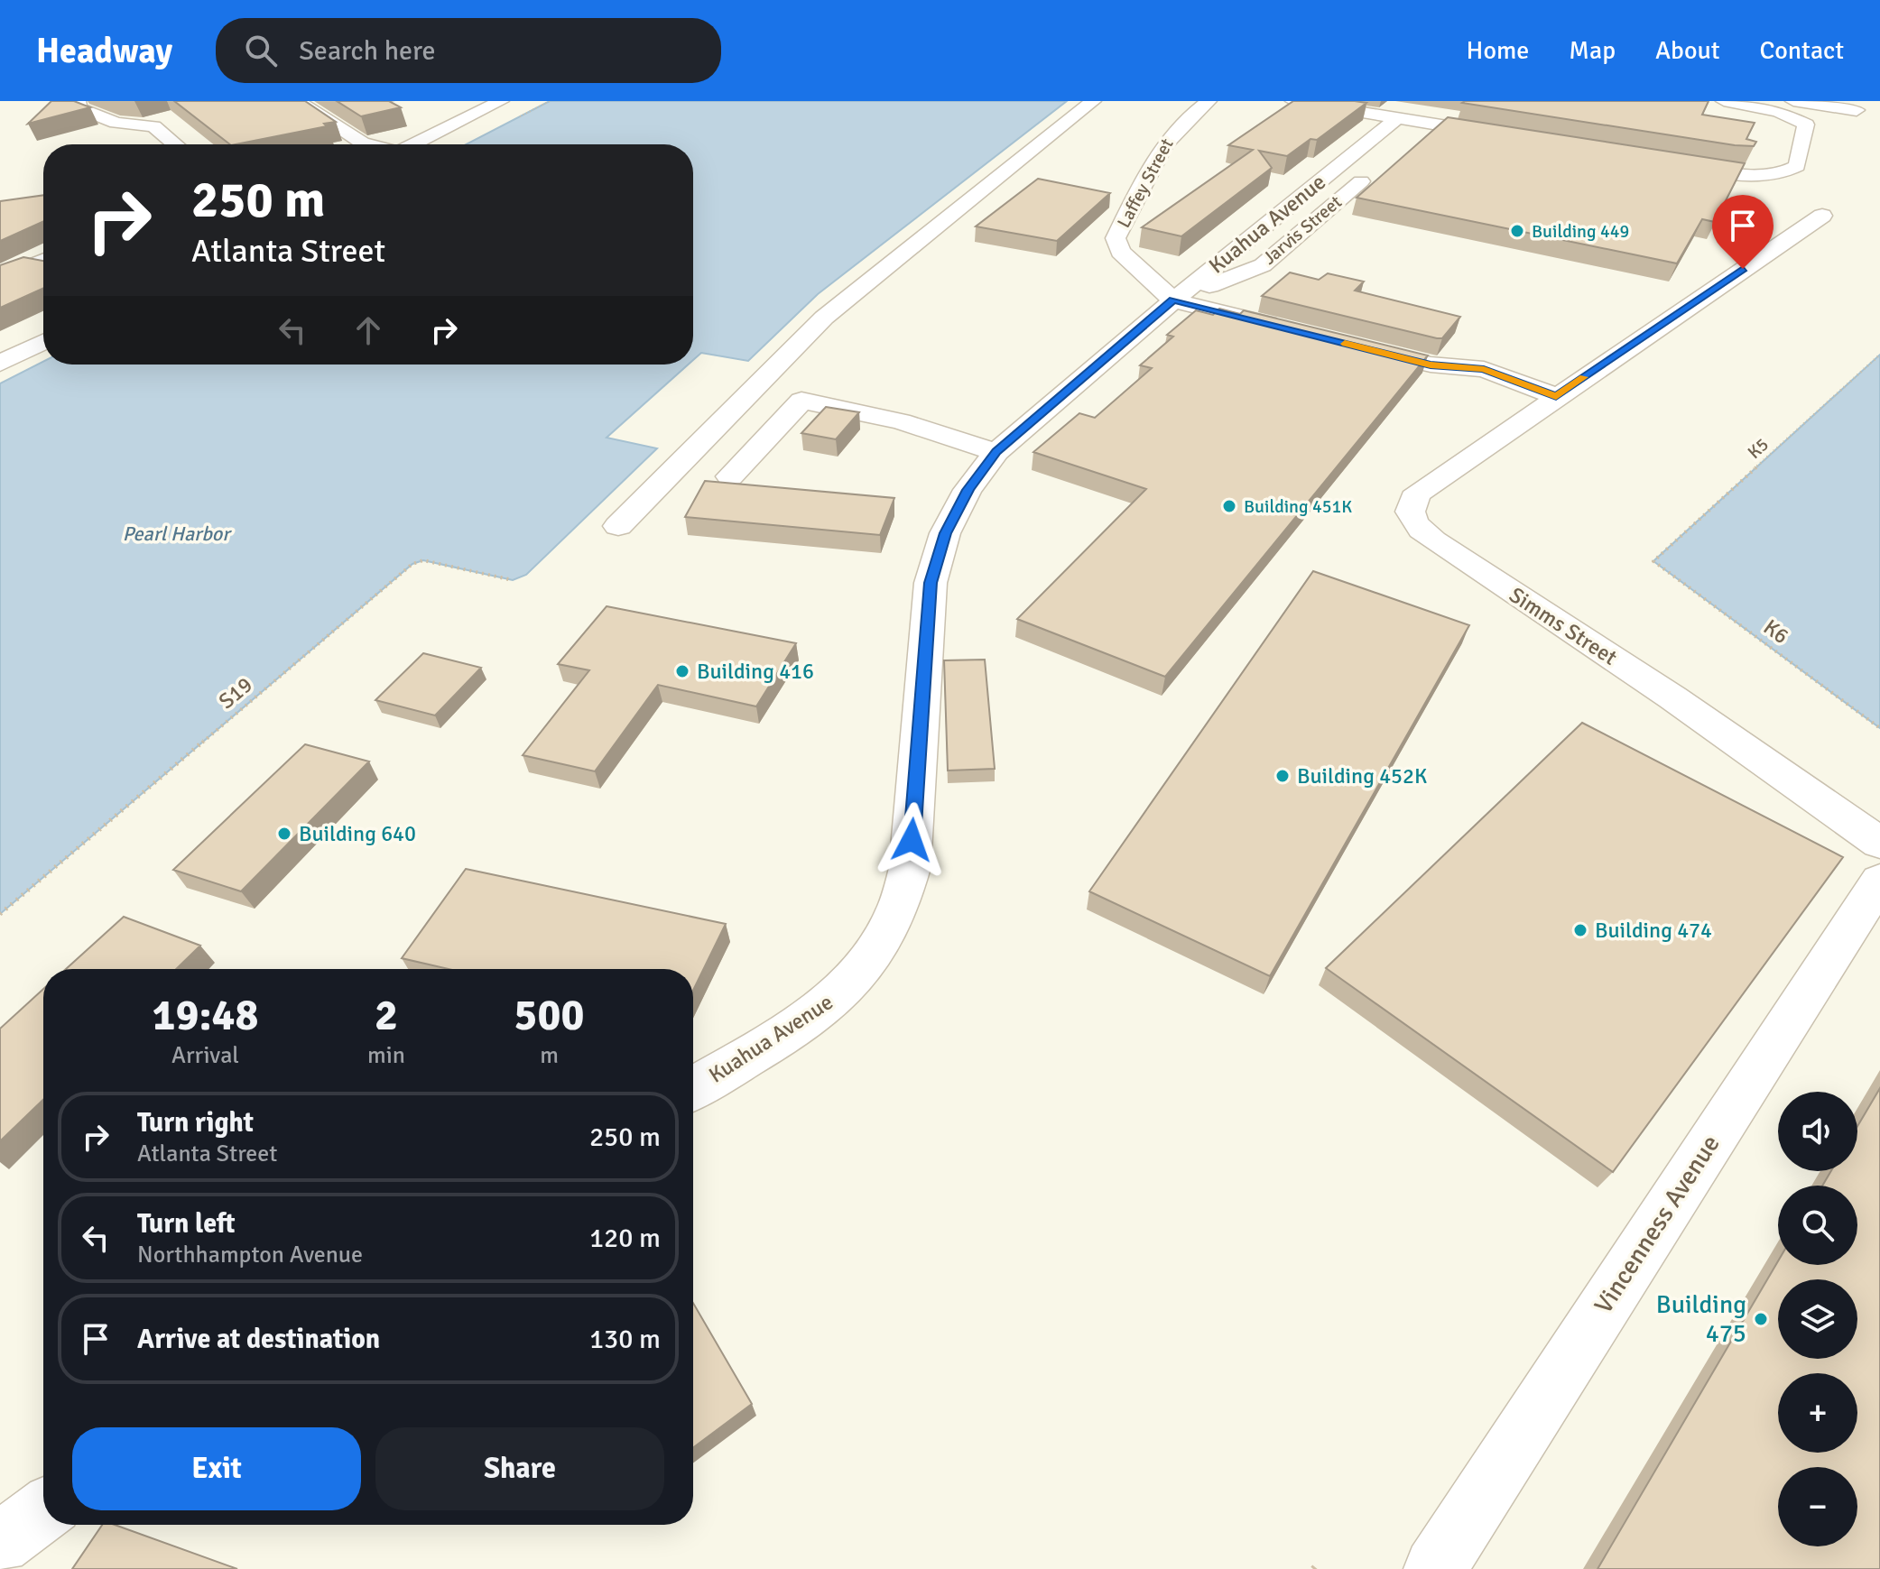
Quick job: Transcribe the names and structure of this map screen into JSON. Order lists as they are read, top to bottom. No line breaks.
{"streets":{"street":["Laffey Street","Kuahua Avenue","Jarvis Street","Simms Street","Vincenness Avenue"],"path":["K5","K6","S19"]},"crossings":[["Laffey Street","Kuahua Avenue"],["Laffey Street","Jarvis Street"],["Kuahua Avenue","Jarvis Street"],["K5","K6"]],"water":["Pearl Harbor"],"places":["Building 449","Building 451K","Building 416","Building 452K","Building 640","Building 474","Building 475"],"page":{"header":"Headway","search":"Search here","nav":["Home","Map","About","Contact"],"turn":["250 m","Atlanta Street"],"eta":["19:48","Arrival","2","min","500","m"],"map_buttons":["+","−"],"list":[{"name":"Turn right","note":"Atlanta Street","value":"250 m"},{"name":"Turn left","note":"Northhampton Avenue","value":"120 m"},{"name":"Arrive at destination","value":"130 m"}],"buttons":["Exit","Share"]}}
